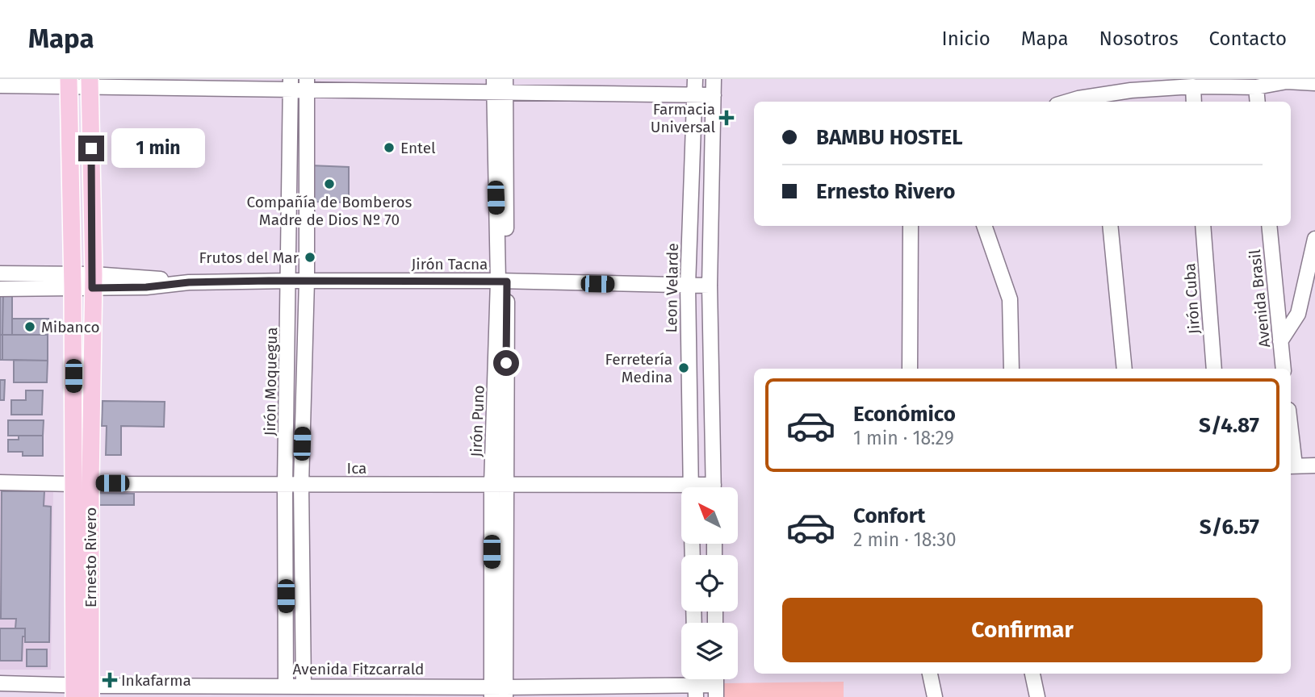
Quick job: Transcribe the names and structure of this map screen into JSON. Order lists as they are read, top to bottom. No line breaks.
{"streets":{"main road":["Ernesto Rivero"],"street":["Jirón Tacna","Leon Velarde","Jirón Cuba","Avenida Brasil","Jirón Moquegua","Jirón Puno","Ica","Avenida Fitzcarrald"]},"crossings":[["Jirón Tacna","Leon Velarde"],["Jirón Tacna","Jirón Moquegua"],["Jirón Tacna","Jirón Puno"],["Jirón Tacna","Ernesto Rivero"],["Jirón Moquegua","Ica"],["Jirón Moquegua","Avenida Fitzcarrald"],["Jirón Puno","Ica"],["Jirón Puno","Avenida Fitzcarrald"],["Ica","Ernesto Rivero"],["Ernesto Rivero","Avenida Fitzcarrald"]],"places":{"health":["Farmacia Universal","Inkafarma"],"other":["Entel","Compañía de Bomberos Madre de Dios Nº 70","Frutos del Mar","Mibanco","Ferretería Medina"]},"north":"top left","page":{"header":"Mapa","nav":["Inicio","Mapa","Nosotros","Contacto"],"banner":["BAMBU HOSTEL","Ernesto Rivero"],"bubble":"1 min","list":[{"name":"Económico","note":"1 min · 18:29","value":"S/4.87"},{"name":"Confort","note":"2 min · 18:30","value":"S/6.57"}],"buttons":"Confirmar"}}
